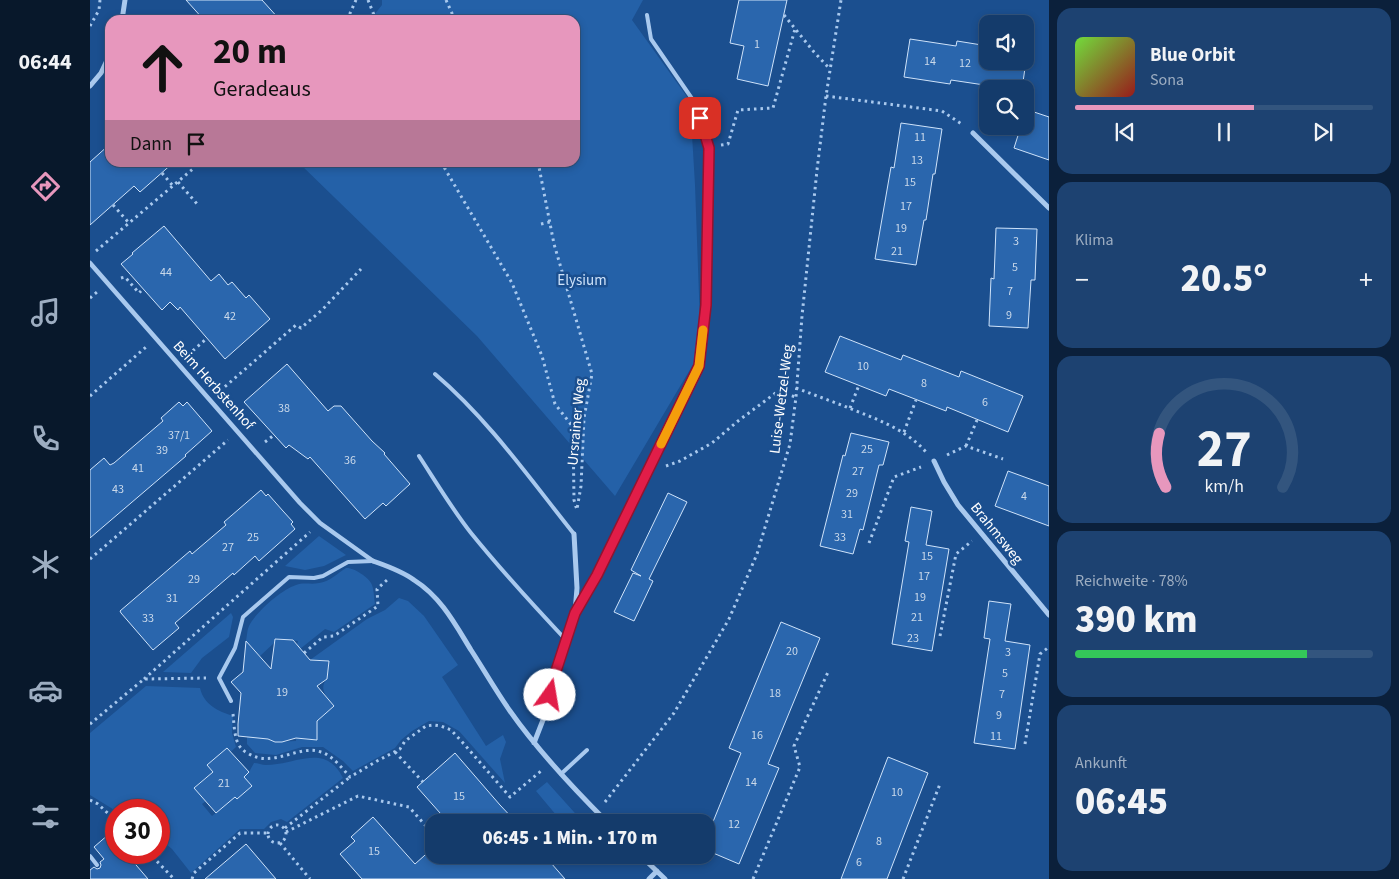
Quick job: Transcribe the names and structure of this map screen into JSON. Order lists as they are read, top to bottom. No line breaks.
{"streets":{"street":["Beim Herbstenhof","Brahmsweg"],"path":["Luise-Wetzel-Weg","Ursrainer Weg"]},"crossings":[["Beim Herbstenhof","Luise-Wetzel-Weg"]],"parks":["Elysium"],"house_numbers":["1","14","12","11","13","15","17","19","3","21","5","44","7","9","42","10","8","6","38","37/1","25","39","36","41","27","43","29","4","31","25","33","27","15","17","29","19","31","21","33","23","20","3","5","19","18","7","9","16","11","14","21","10","15","12","8","15","6"],"page":{"tabs":"06:44","turn":["20 m","Geradeaus"],"song":["Blue Orbit","Sona"],"then":"Dann","tile":["Klima",["Reichweite · 78%","390 km"],["Ankunft","06:45"]],"heat":["−","20.5°","+"],"limit":"30","trip":"06:45 · 1 Min. · 170 m","gauge":["27","km/h"]}}
